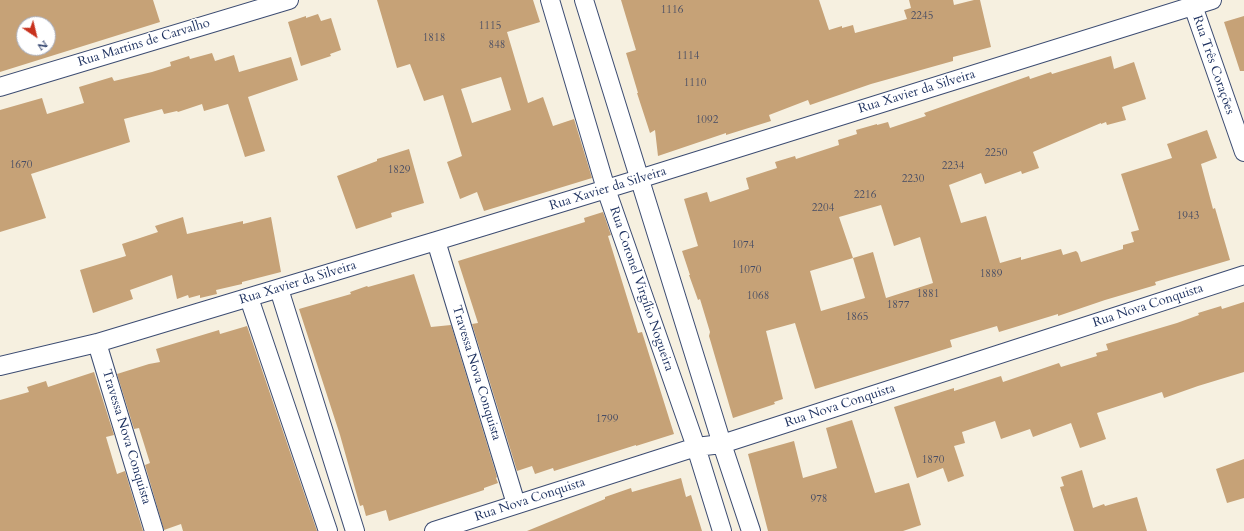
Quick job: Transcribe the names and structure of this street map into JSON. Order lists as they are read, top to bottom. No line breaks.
{"streets":{"street":["Rua Martins de Carvalho","Rua Três Corações","Rua Xavier da Silveira","Rua Coronel Virgílio Nogueira","Rua Nova Conquista","Travessa Nova Conquista"]},"crossings":[["Rua Três Corações","Rua Xavier da Silveira"],["Rua Xavier da Silveira","Rua Coronel Virgílio Nogueira"],["Rua Xavier da Silveira","Travessa Nova Conquista"],["Rua Coronel Virgílio Nogueira","Rua Nova Conquista"],["Rua Nova Conquista","Travessa Nova Conquista"]],"house_numbers":["1116","2245","1115","1818","848","1114","1110","1092","2250","1670","2234","1829","2230","2216","2204","1943","1074","1070","1889","1881","1068","1877","1865","1799","1870","978"],"north":"bottom right"}
